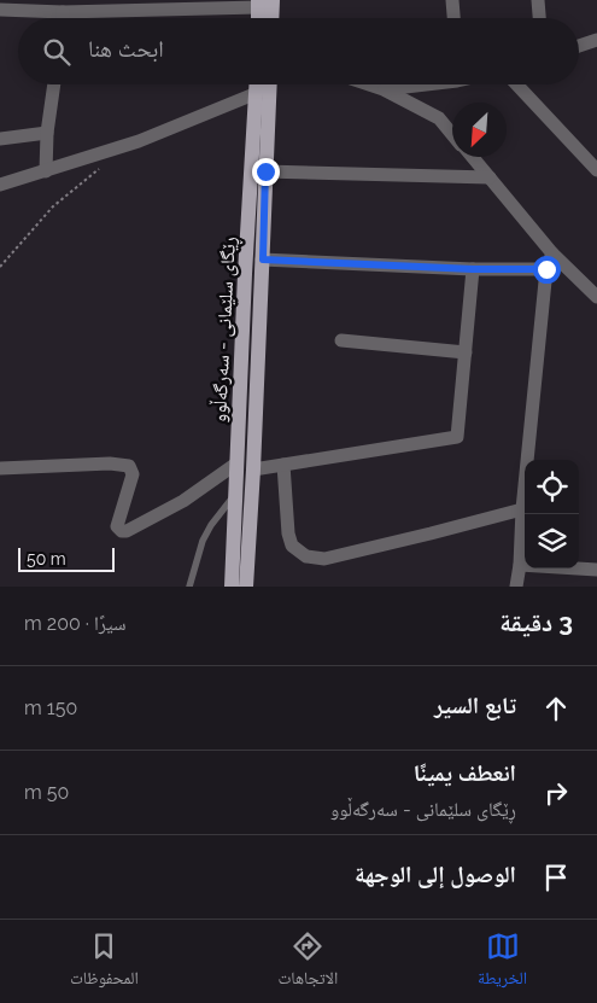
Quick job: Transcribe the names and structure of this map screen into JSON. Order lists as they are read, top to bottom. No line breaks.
{"streets":{"main road":["ڕێگای سلێمانی - سەرگەڵوو"]},"scale_bar":"50 m","north":"bottom left","page":{"search":"ابحث هنا","scale":"50 m","heading":["3 دقيقة","سيرًا · 200 m"],"list":[["تابع السير","150 m"],["انعطف يمينًا","ڕێگای سلێمانی - سەرگەڵوو","50 m"],"الوصول إلى الوجهة"],"nav":["الخريطة","الاتجاهات","المحفوظات"]}}
